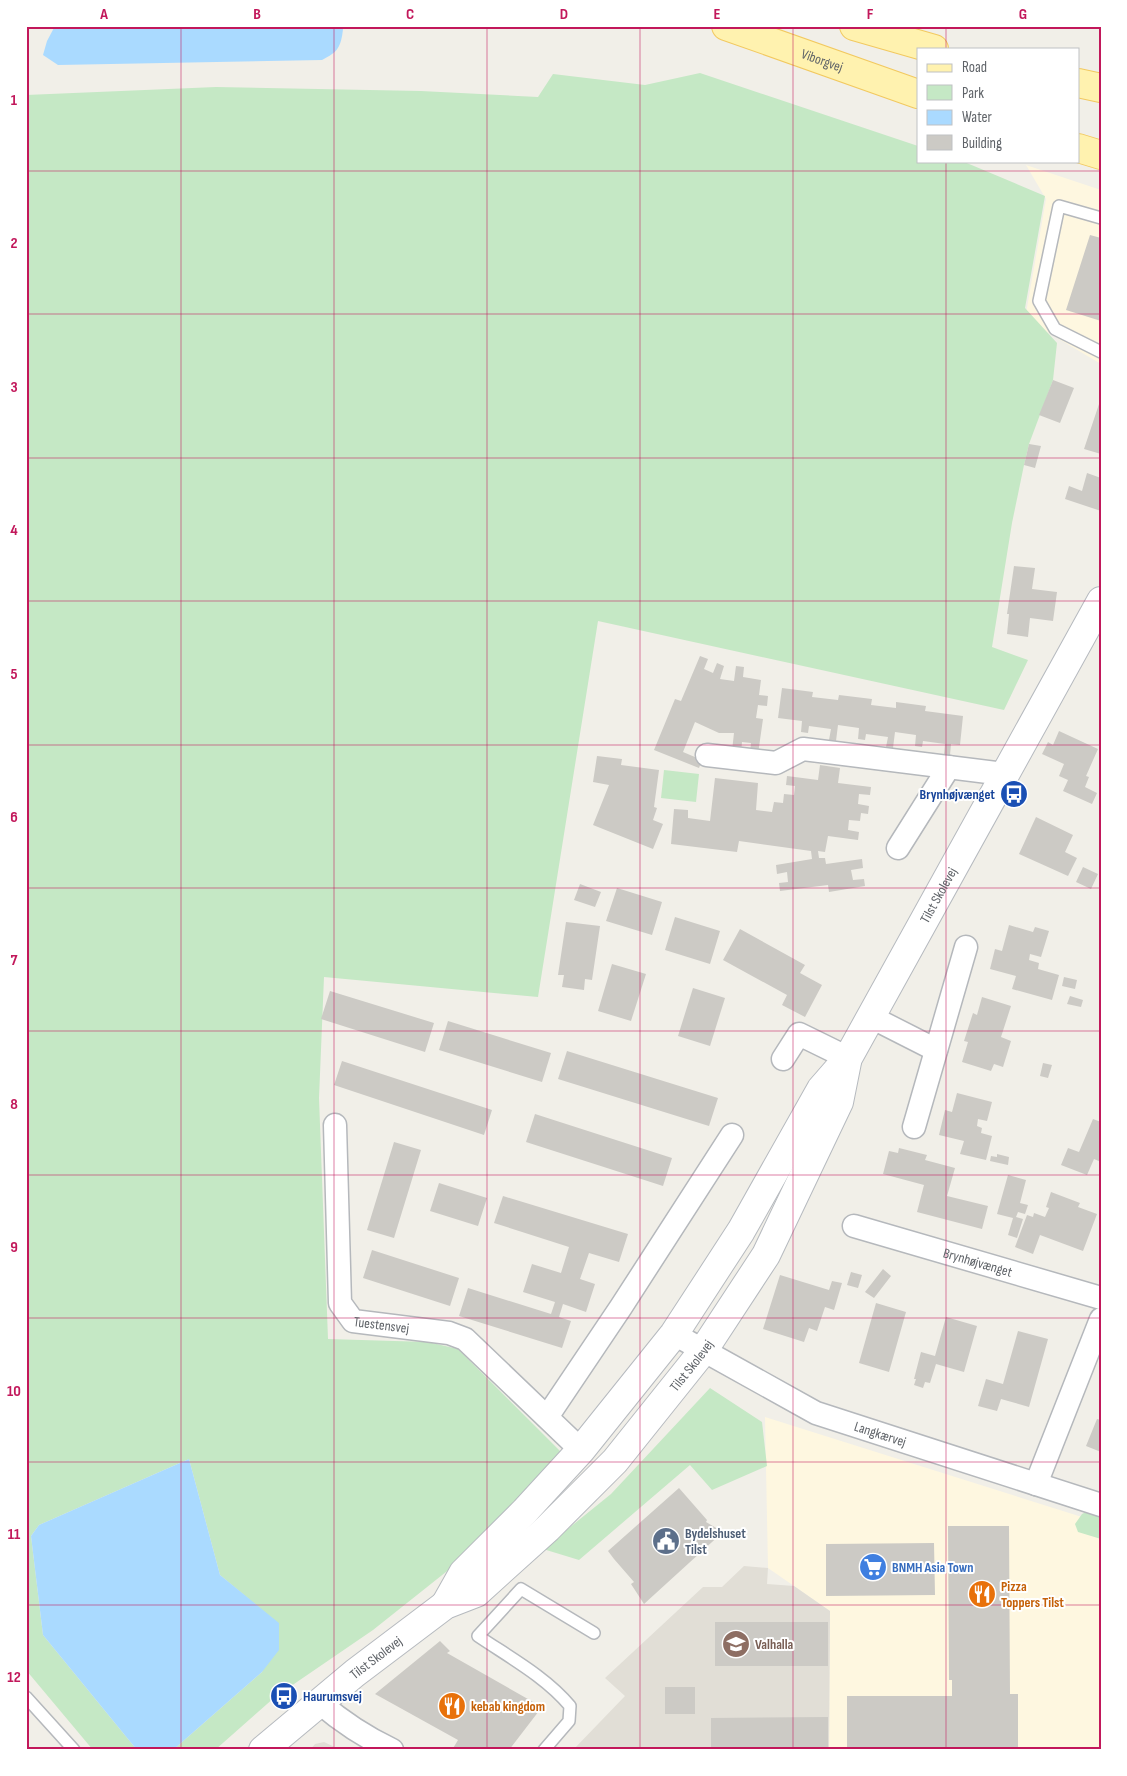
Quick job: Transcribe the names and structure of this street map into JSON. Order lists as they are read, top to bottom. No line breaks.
{"streets":{"main road":["Viborgvej"],"street":["Tilst Skolevej","Brynhøjvænget","Tuestensvej","Langkærvej"]},"crossings":[["Tilst Skolevej","Tuestensvej"],["Tilst Skolevej","Langkærvej"]],"places":{"bus stop":["Brynhøjvænget","Haurumsvej"],"public building":["Bydelshuset Tilst"],"supermarket":["BNMH Asia Town"],"restaurant":["Pizza Toppers Tilst","kebab kingdom"],"school or university":["Valhalla"]},"legend":["Road","Park","Water","Building"],"grid":{"columns":["A","B","C","D","E","F","G"],"rows":["1","2","3","4","5","6","7","8","9","10","11","12"]}}
